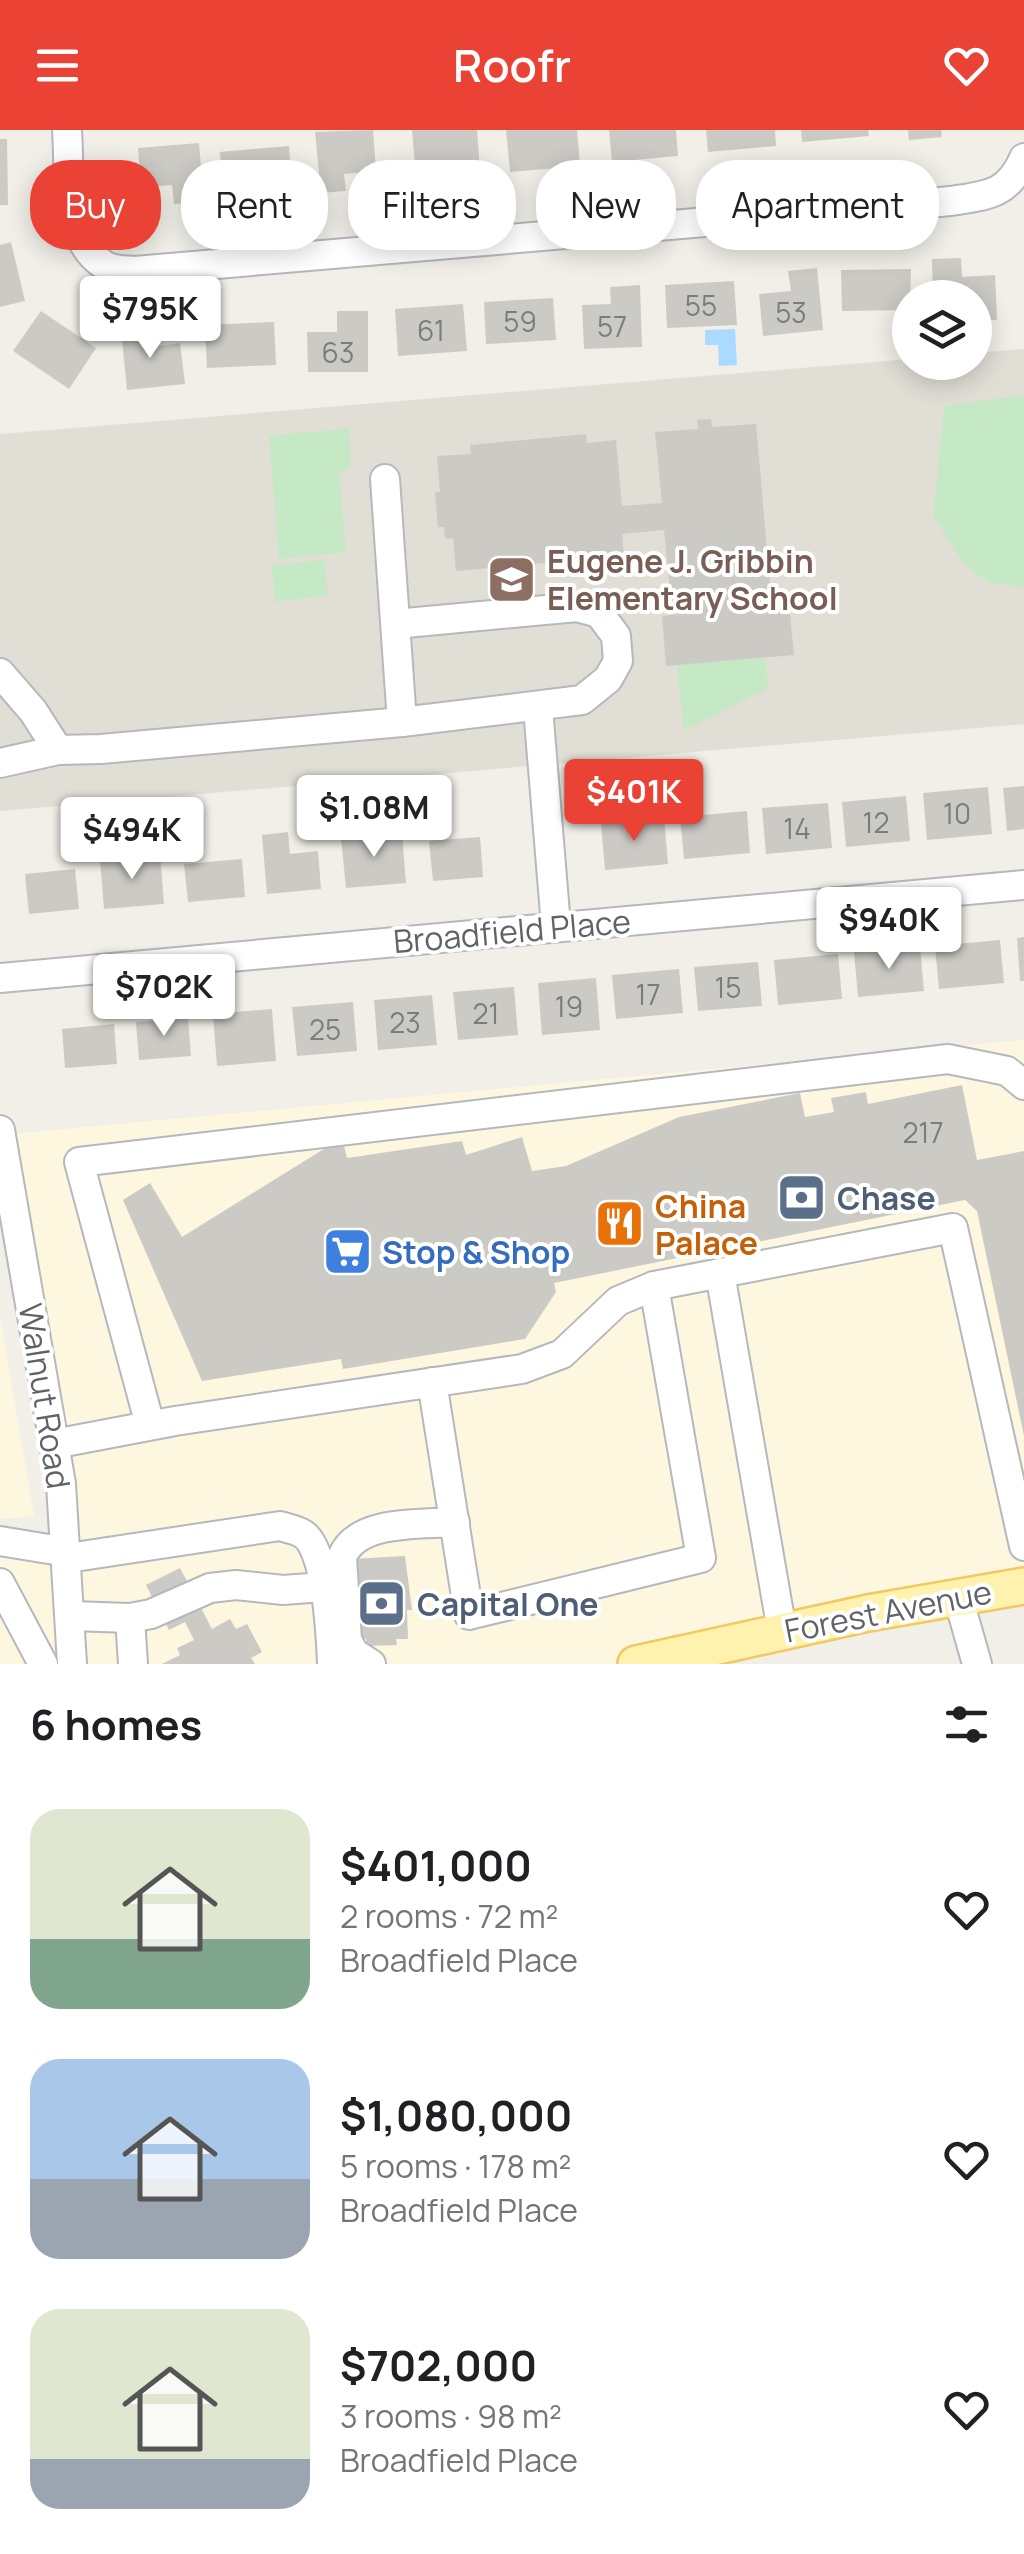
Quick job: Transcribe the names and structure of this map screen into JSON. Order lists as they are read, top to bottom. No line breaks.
{"streets":{"main road":["Forest Avenue"],"street":["Broadfield Place","Walnut Road"]},"places":{"school or university":["Eugene J. Gribbin Elementary School"],"bank":["Chase","Capital One"],"restaurant":["China Palace"],"supermarket":["Stop & Shop"]},"house_numbers":["55","53","59","57","61","63","10","12","14","15","17","19","21","23","25","217"],"page":{"header":"Roofr","chip":["Buy","Rent","Filters","New","Apartment"],"price":["$795K","$401K","$1.08M","$494K","$940K","$702K"],"heading":"6 homes","list":[{"name":"$401,000","note":"2 rooms · 72 m² · Broadfield Place"},{"name":"$1,080,000","note":"5 rooms · 178 m² · Broadfield Place"},{"name":"$702,000","note":"3 rooms · 98 m² · Broadfield Place"}]}}
